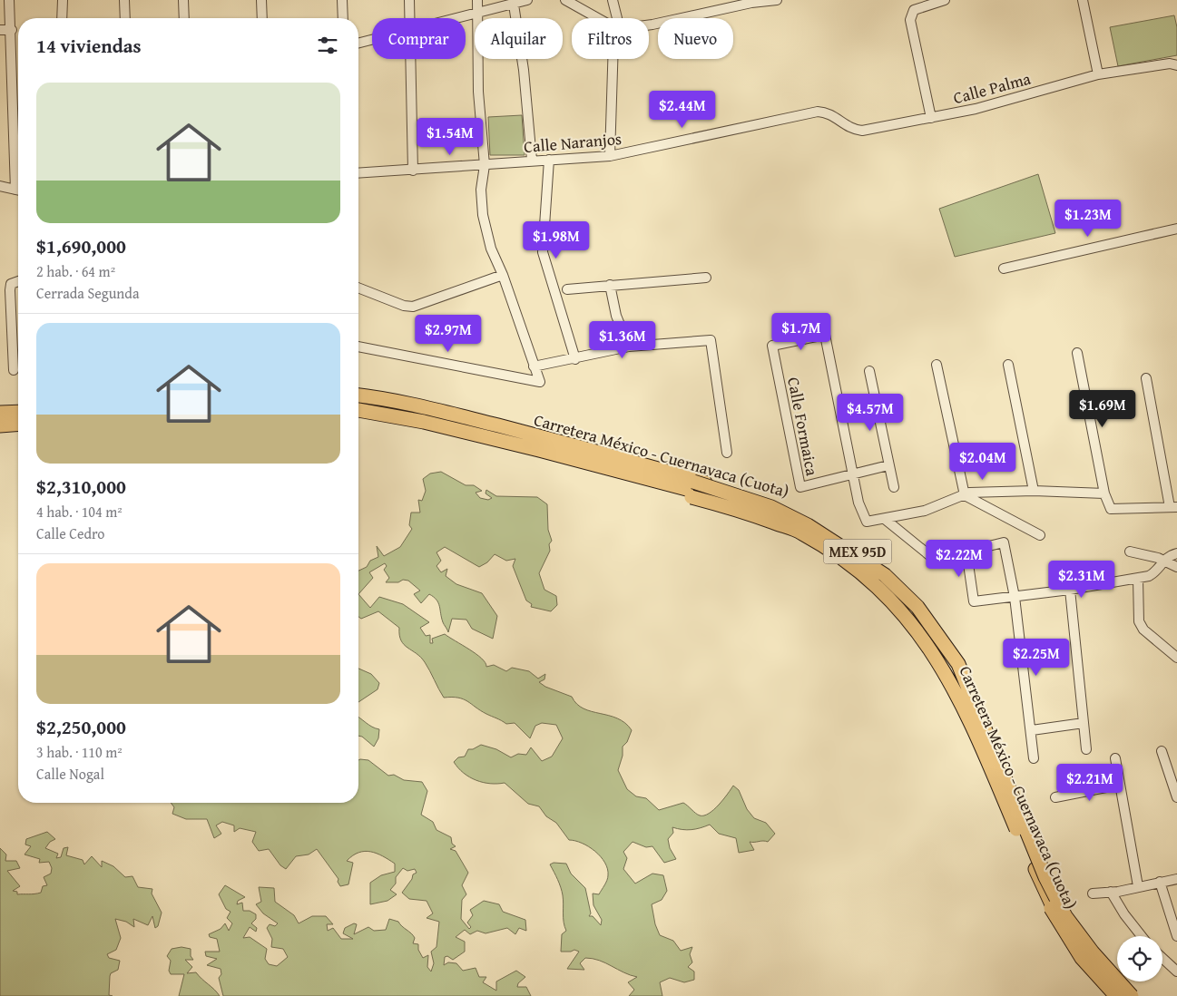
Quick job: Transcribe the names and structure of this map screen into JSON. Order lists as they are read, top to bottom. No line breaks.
{"streets":{"highway":["Carretera México - Cuernavaca (Cuota)","MEX 95D"],"street":["Calle Palma","Calle Naranjos","Calle Formaica"]},"crossings":[["Calle Palma","Calle Naranjos"]],"page":{"chip":["Comprar","Alquilar","Filtros","Nuevo"],"heading":"14 viviendas","list":[{"name":"$1,690,000","note":"2 hab. · 64 m² · Cerrada Segunda"},{"name":"$2,310,000","note":"4 hab. · 104 m² · Calle Cedro"},{"name":"$2,250,000","note":"3 hab. · 110 m² · Calle Nogal"}],"price":["$2.44M","$1.54M","$1.23M","$1.98M","$1.7M","$2.97M","$1.36M","$1.69M","$4.57M","$2.04M","$2.22M","$2.31M","$2.25M","$2.21M"]}}
